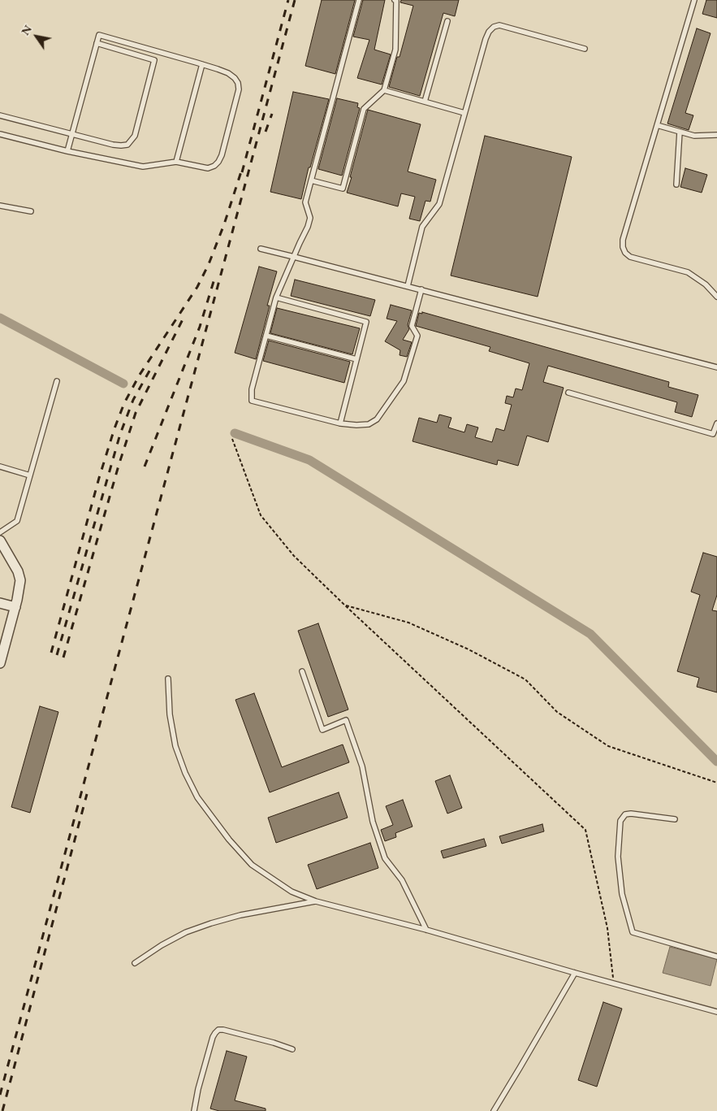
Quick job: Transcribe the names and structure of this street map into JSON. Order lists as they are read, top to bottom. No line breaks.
{"north":"top left"}
